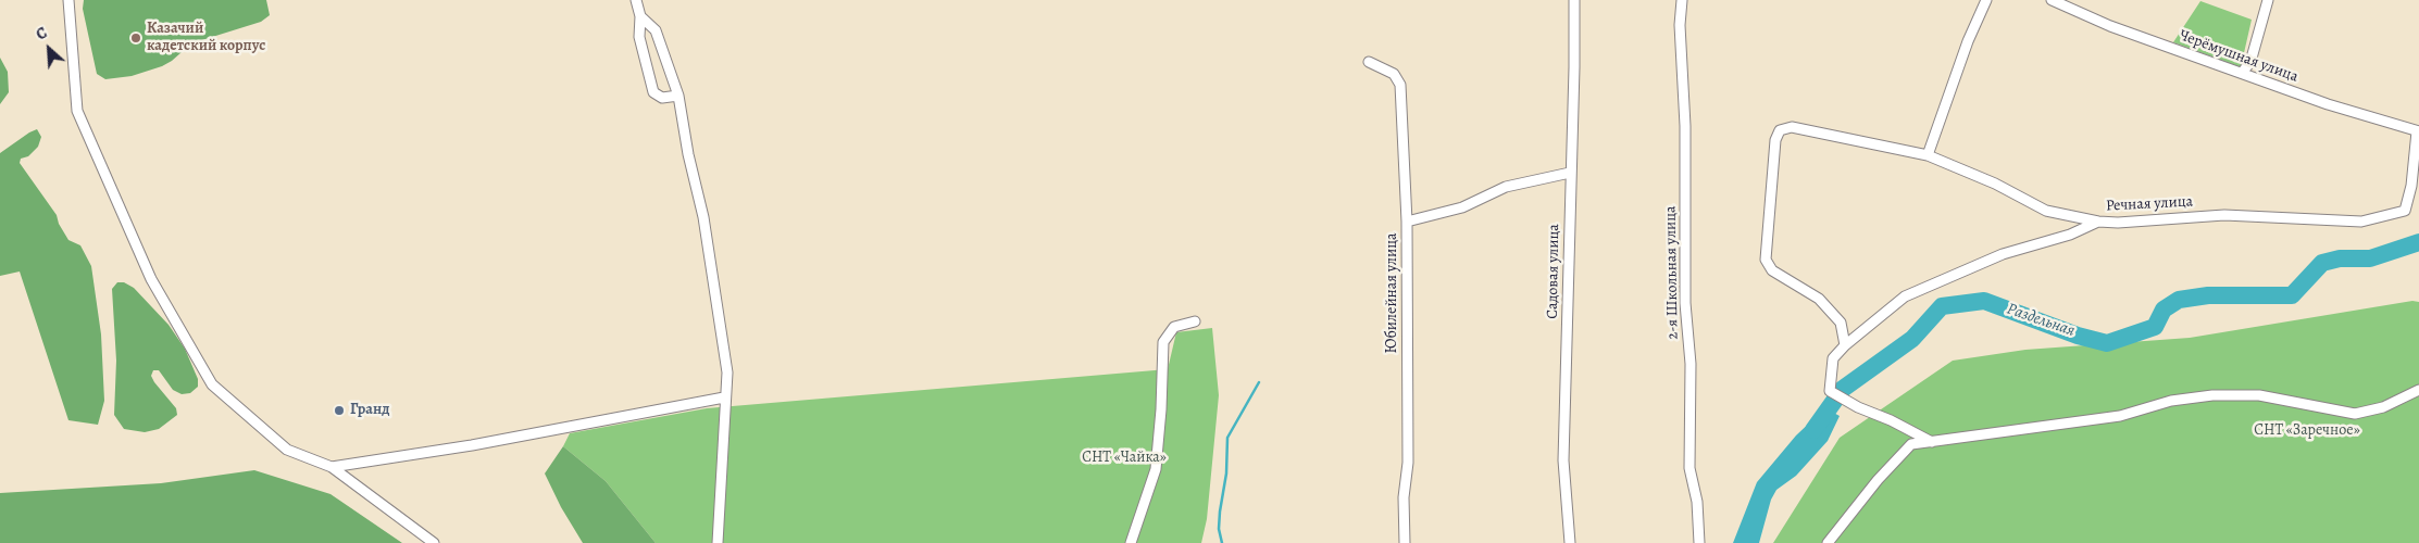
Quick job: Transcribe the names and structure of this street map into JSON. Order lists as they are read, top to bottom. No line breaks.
{"streets":{"street":["Черёмушная улица","Речная улица","Садовая улица","2-я Школьная улица","Юбилейная улица"]},"crossings":[["Черёмушная улица","Речная улица"]],"water":["Раздельная"],"parks":["СНТ «Заречное»","СНТ «Чайка»"],"places":["Казачий кадетский корпус","Гранд"],"north":"top left"}
